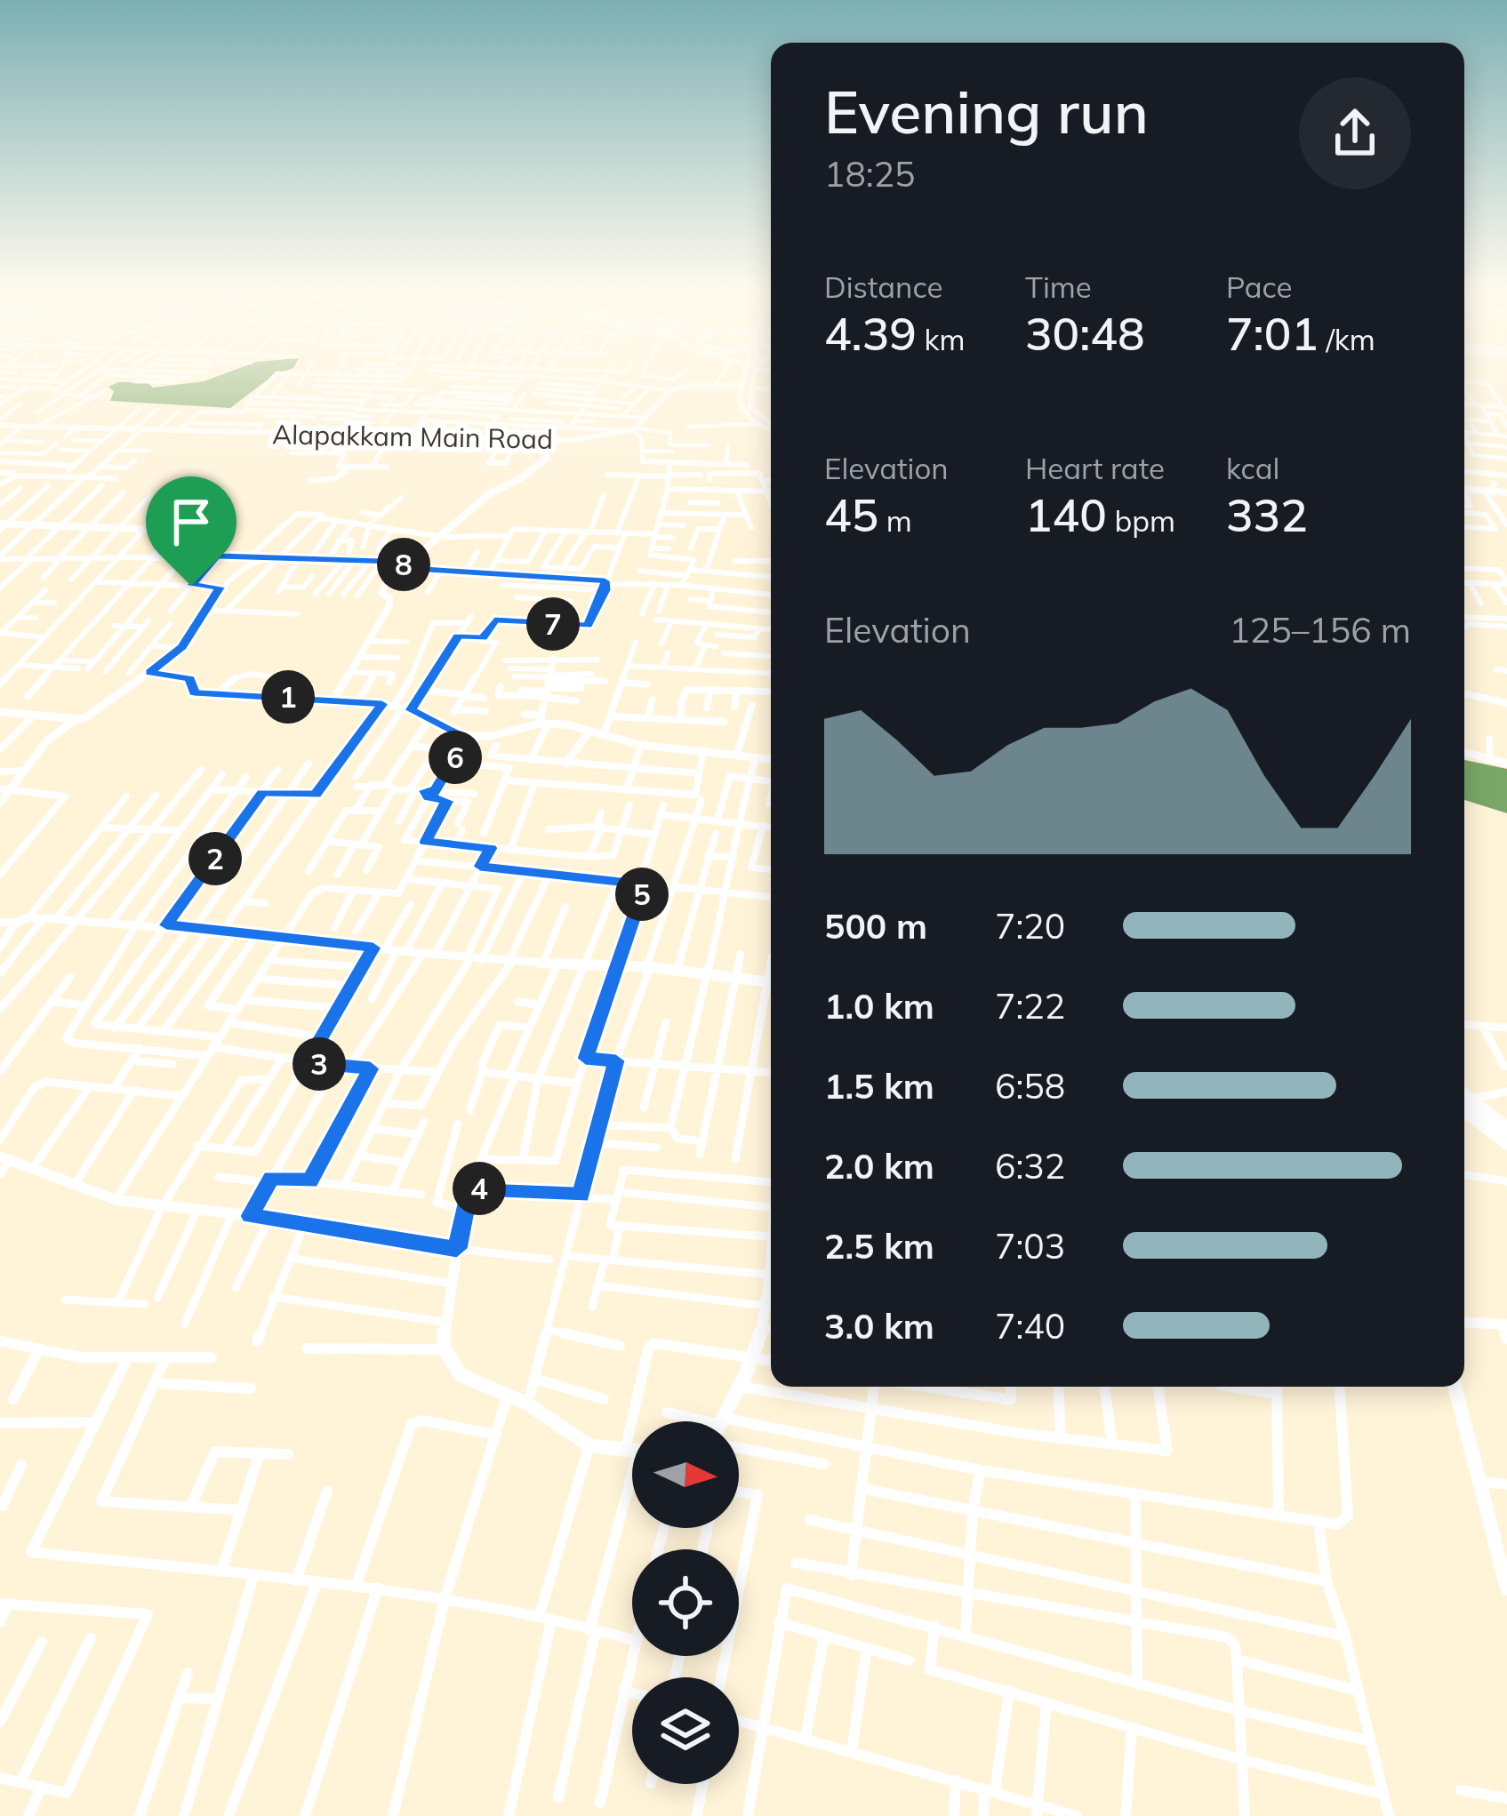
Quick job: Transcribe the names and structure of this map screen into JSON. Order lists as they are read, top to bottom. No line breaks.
{"streets":{"street":["Alapakkam Main Road"]},"north":"right","page":{"heading":["Evening run","18:25"],"stats":[["Distance","4.39 km"],["Time","30:48"],["Pace","7:01 /km"],["Elevation","45 m"],["Heart rate","140 bpm"],["kcal","332"]],"pins":["8","7","1","6","2","5","3","4"],"chart":["Elevation","125–156 m"],"list":[{"name":"500 m","note":"7:20"},{"name":"1.0 km","note":"7:22"},{"name":"1.5 km","note":"6:58"},{"name":"2.0 km","note":"6:32"},{"name":"2.5 km","note":"7:03"},{"name":"3.0 km","note":"7:40"}]}}
